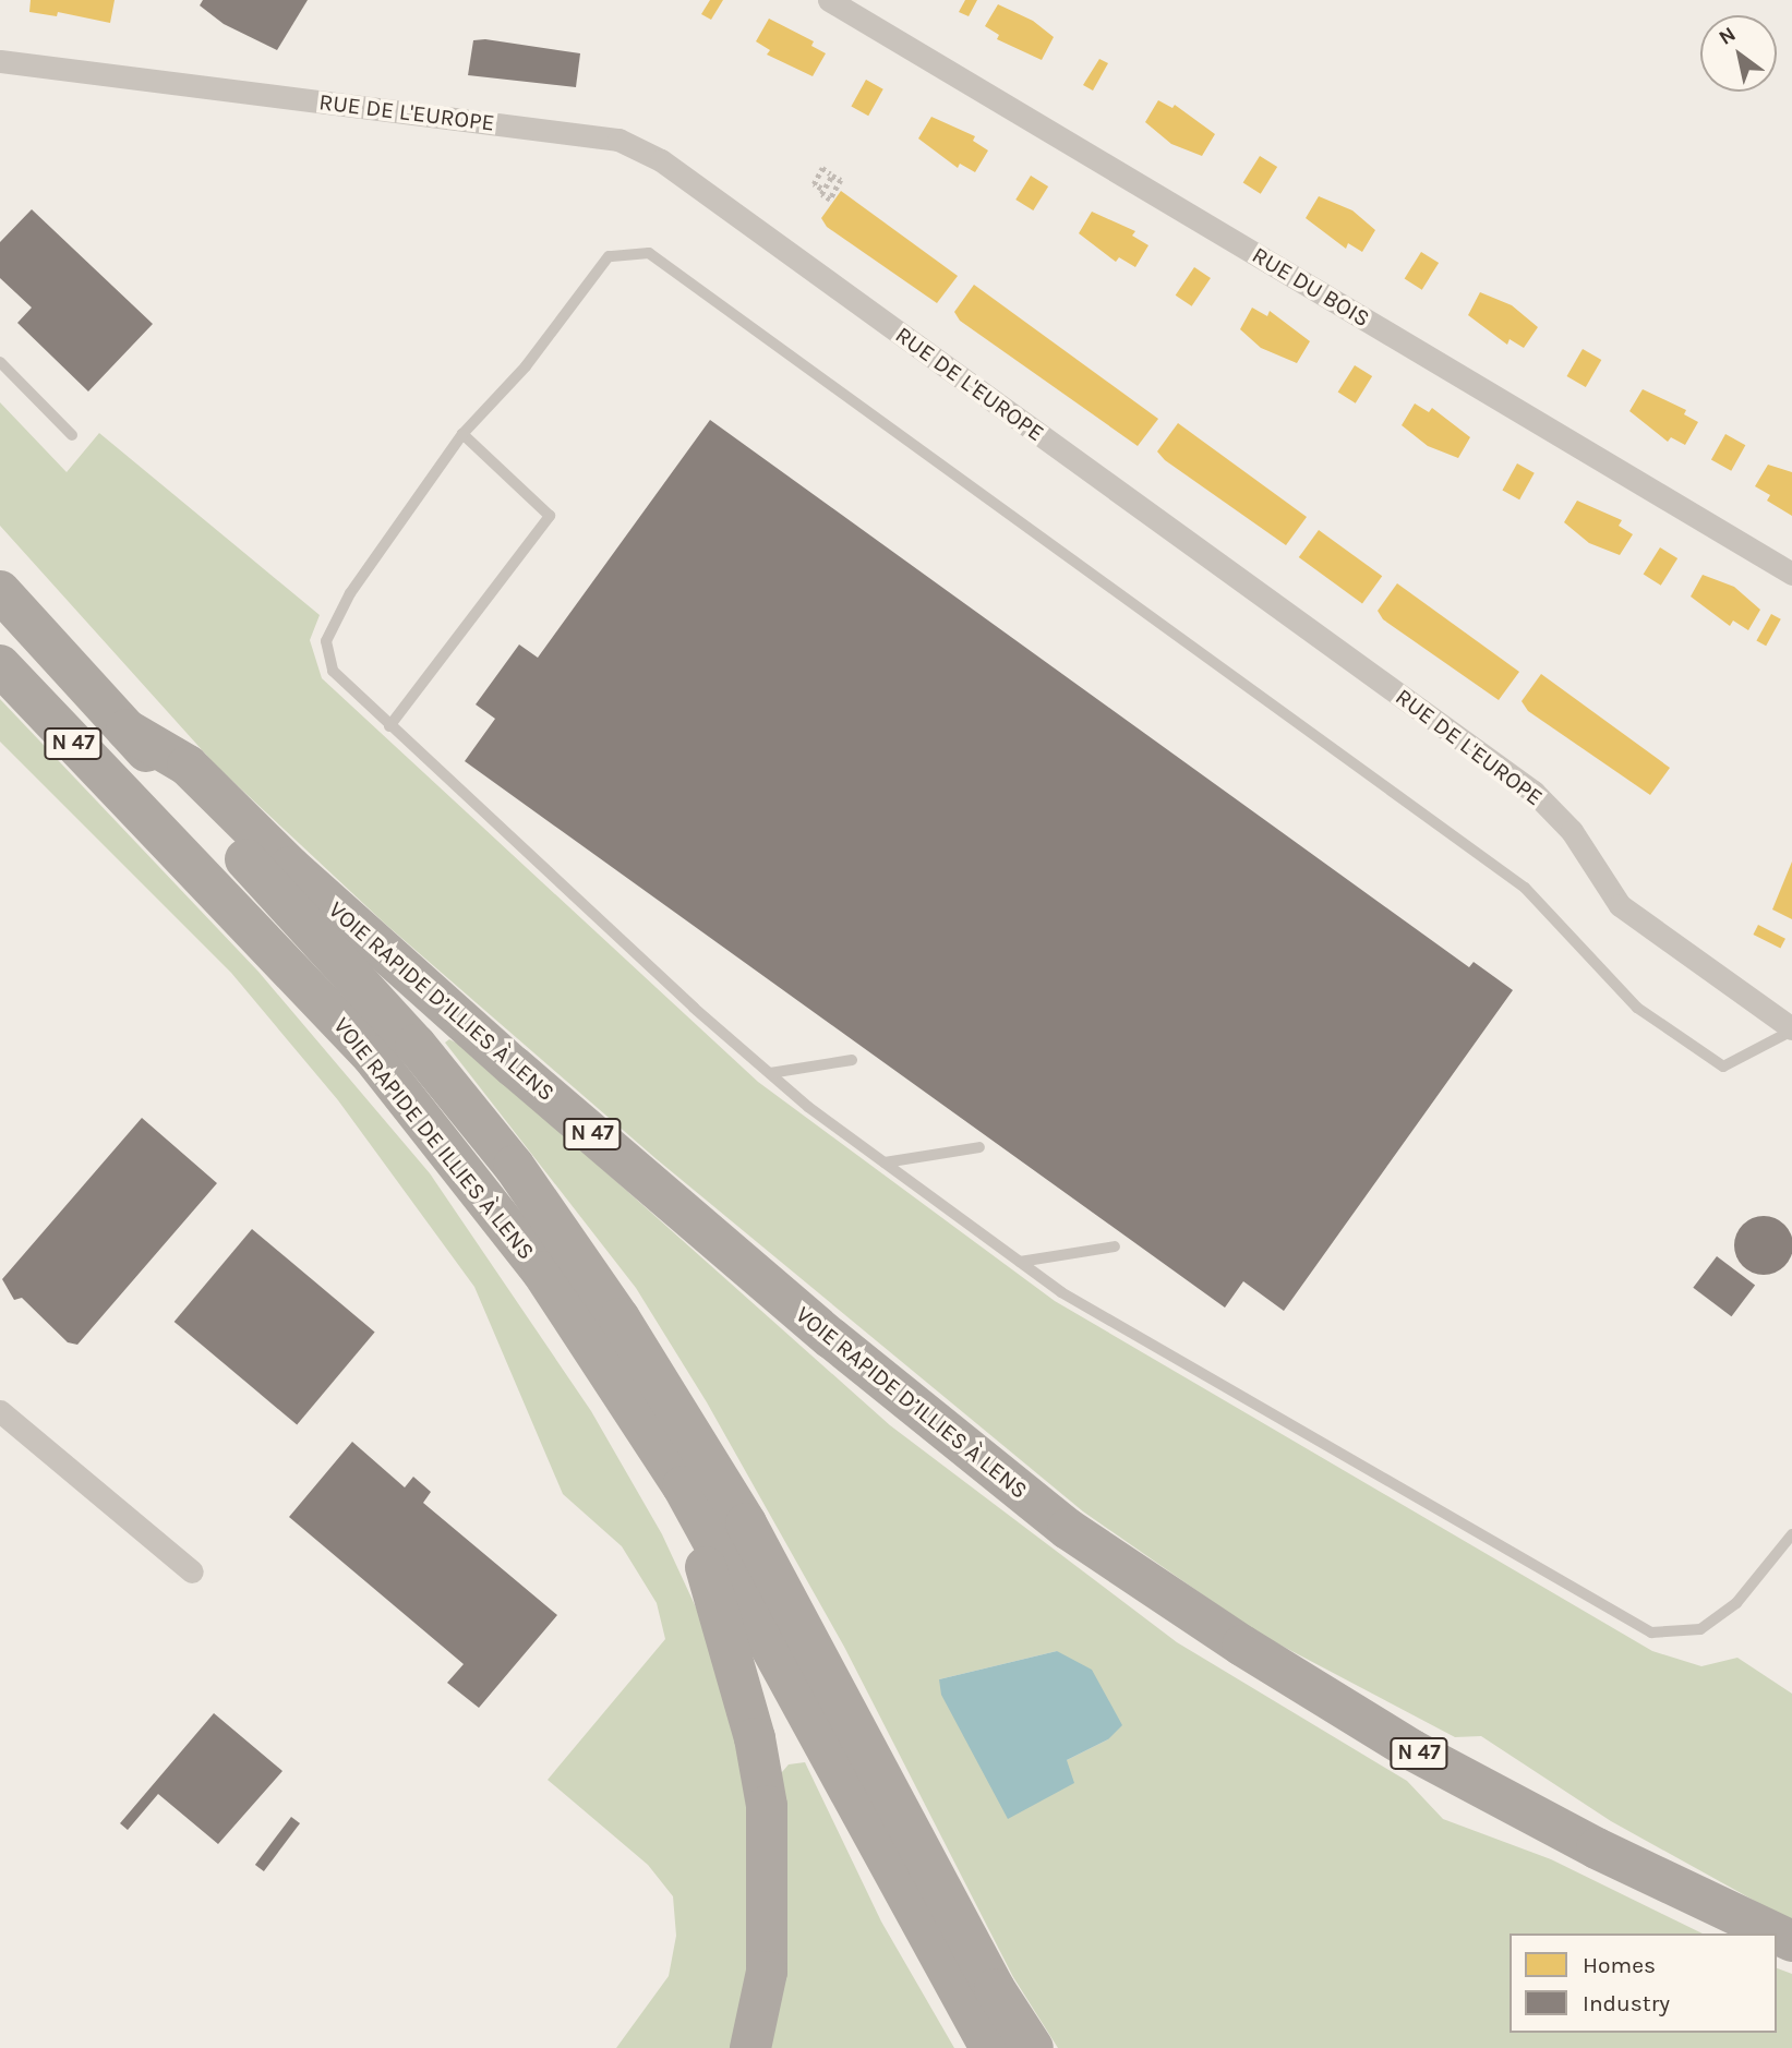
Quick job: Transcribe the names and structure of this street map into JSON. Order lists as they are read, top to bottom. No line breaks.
{"streets":{"highway":["N 47","VOIE RAPIDE D’ILLIES À LENS","VOIE RAPIDE DE ILLIES À LENS"],"street":["RUE DE L'EUROPE","RUE DU BOIS"]},"crossings":[["N 47","VOIE RAPIDE D’ILLIES À LENS"],["N 47","VOIE RAPIDE DE ILLIES À LENS"]],"legend":["Homes","Industry"],"north":"top left"}
